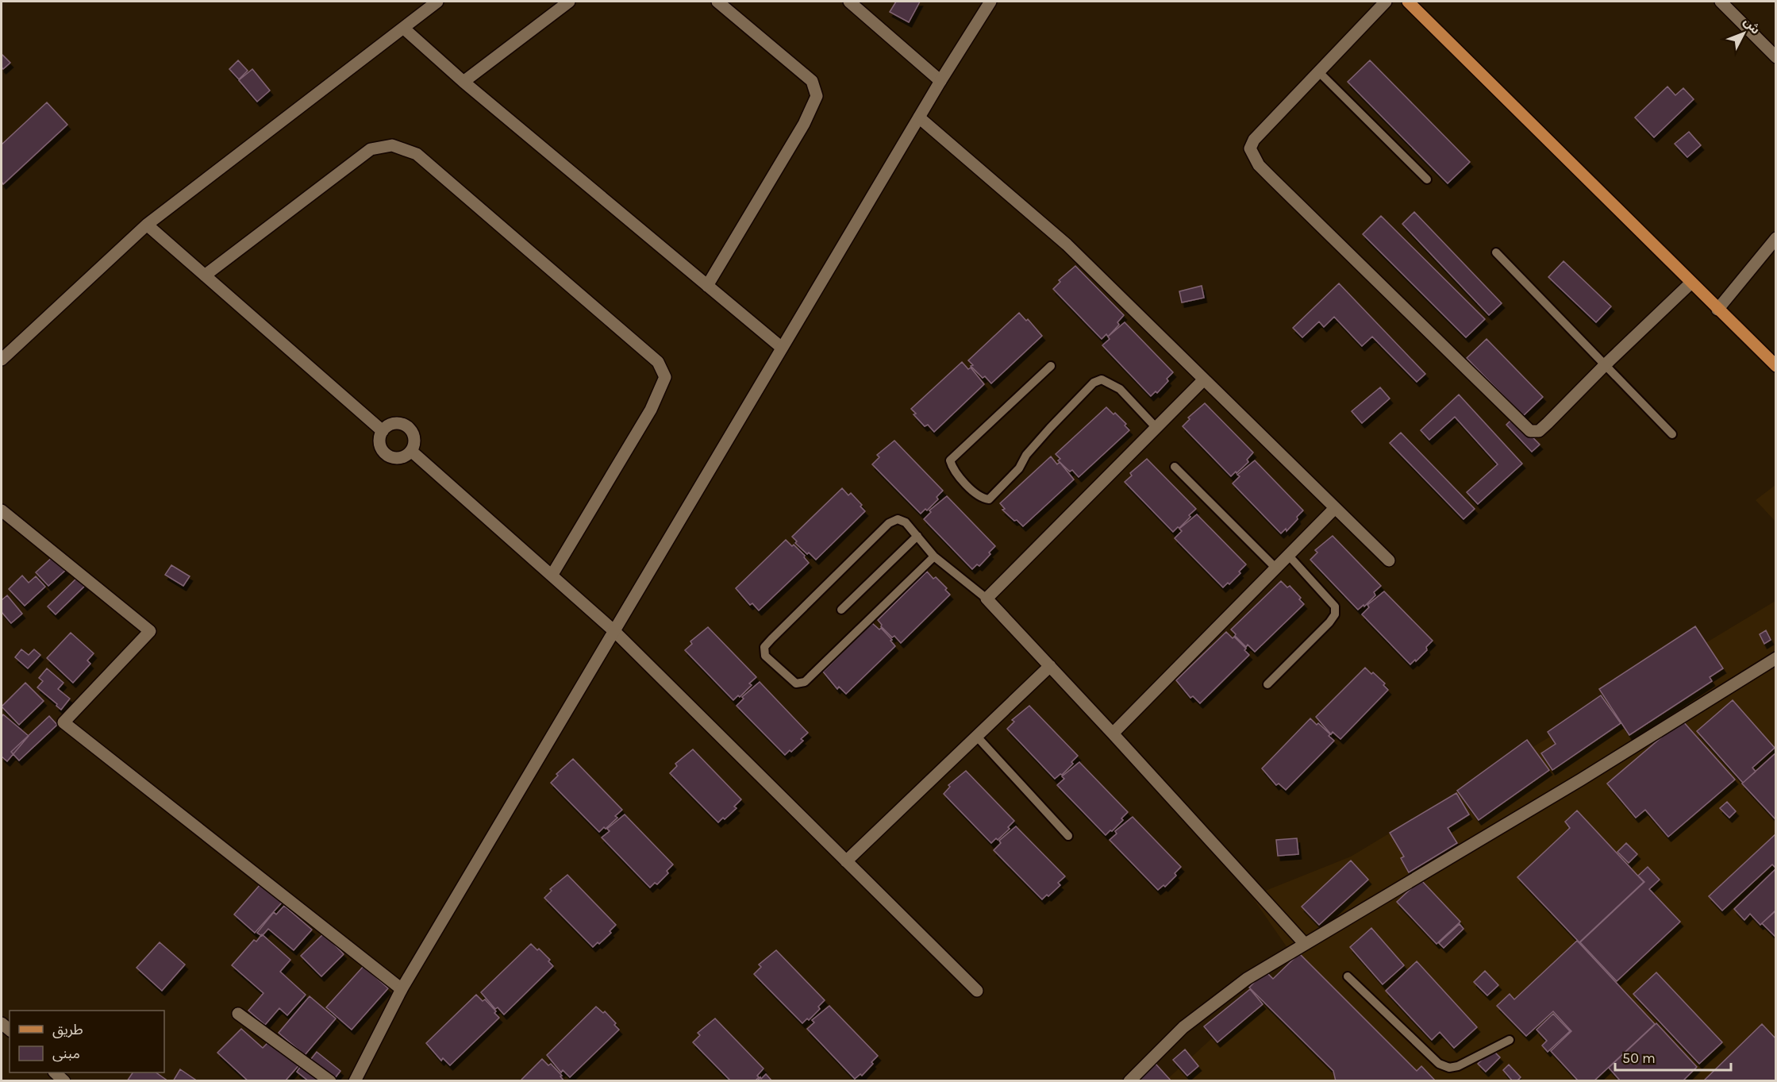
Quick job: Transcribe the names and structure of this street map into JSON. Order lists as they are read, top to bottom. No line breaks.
{"legend":["طريق","مبنى"],"scale_bar":"50 m","north":"top right"}
